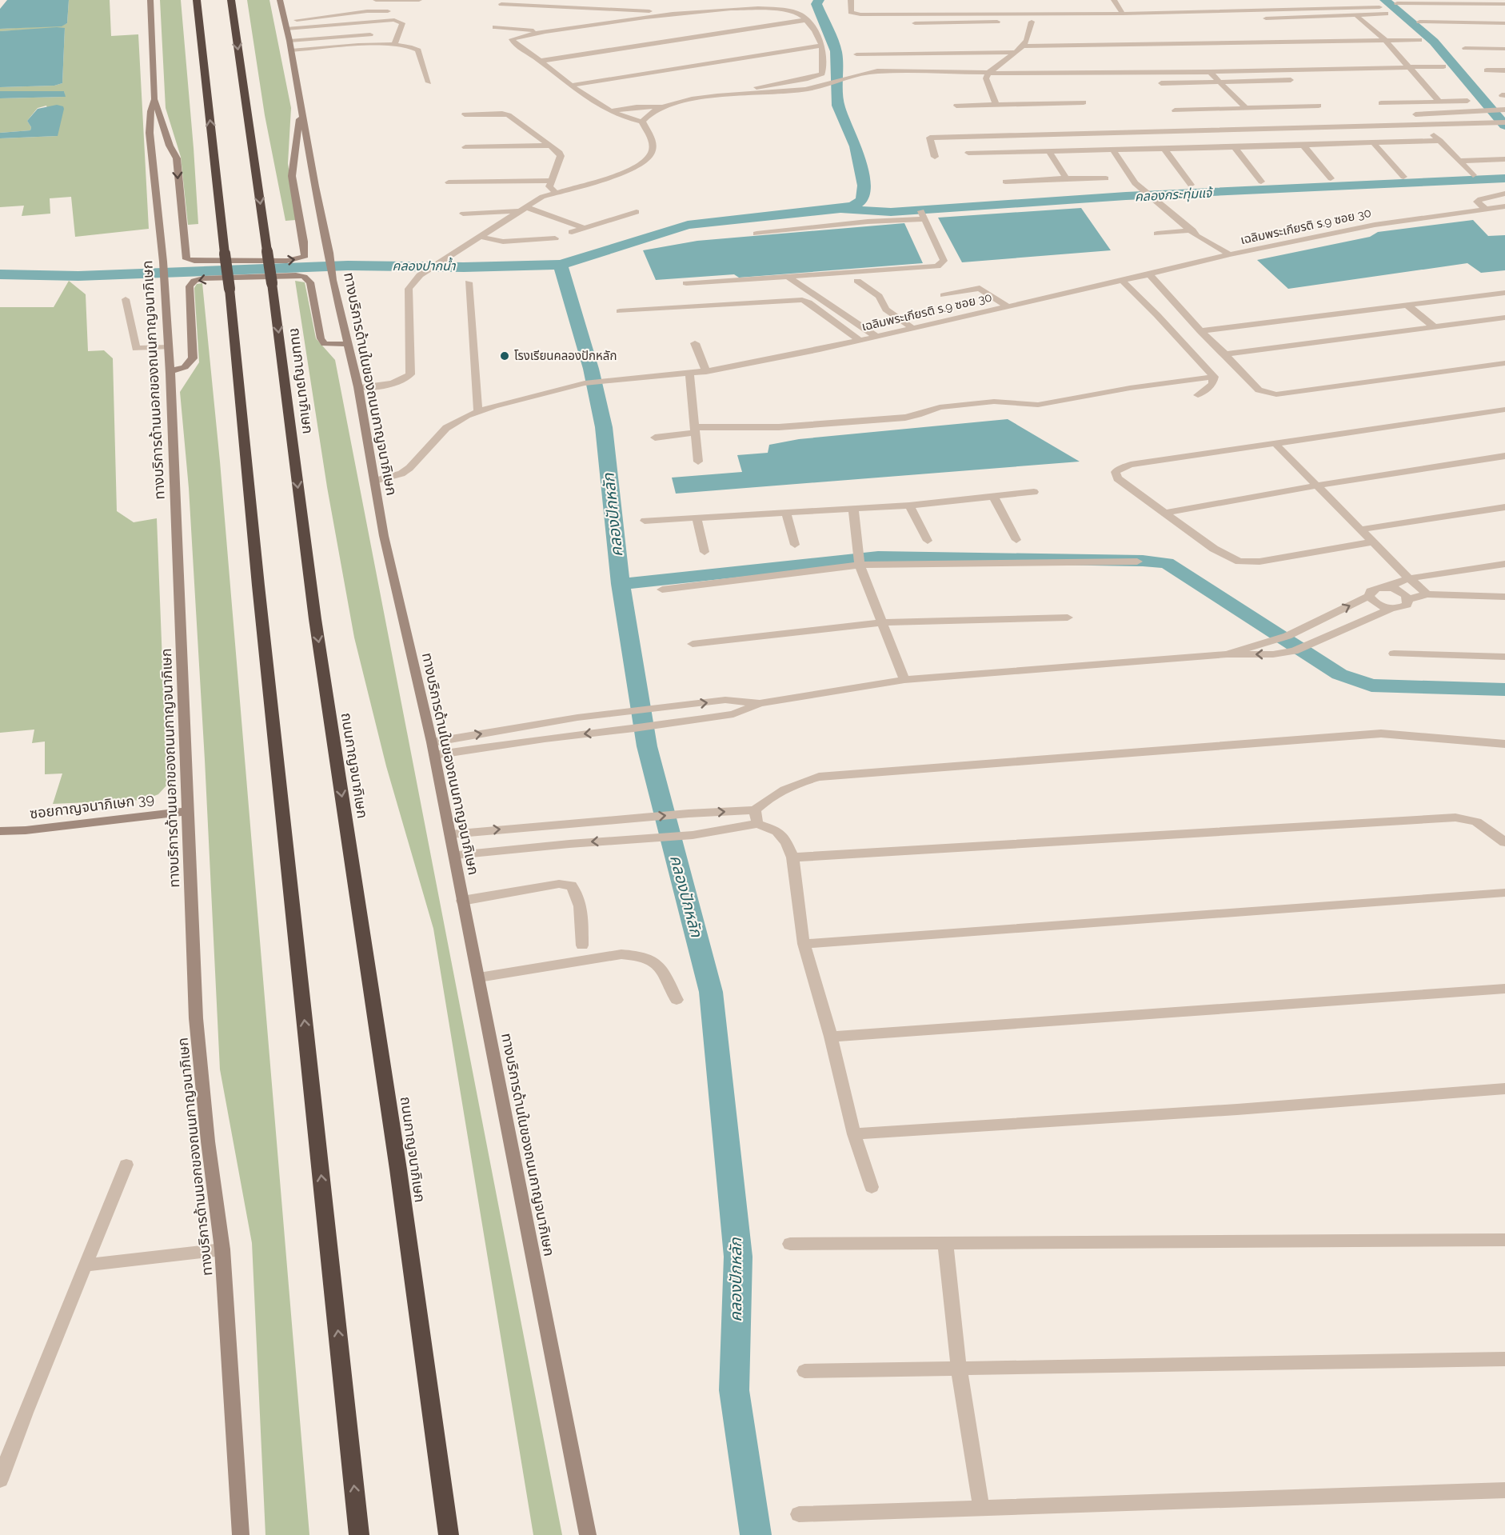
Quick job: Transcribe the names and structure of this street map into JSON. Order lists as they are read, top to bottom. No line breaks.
{"streets":{"highway":["ถนนกาญจนาภิเษก"],"main road":["ทางบริการด้านนอกของถนนกาญจนาภิเษก","ทางบริการด้านในของถนนกาญจนาภิเษก","ซอยกาญจนาภิเษก 39"],"street":["เฉลิมพระเกียรติ ร.9 ซอย 30"]},"crossings":[["เฉลิมพระเกียรติ ร.9 ซอย 30","ทางบริการด้านในของถนนกาญจนาภิเษก"],["ทางบริการด้านนอกของถนนกาญจนาภิเษก","ซอยกาญจนาภิเษก 39"]],"water":["คลองกระทุ่มแจ้","คลองปากน้ำ","คลองปักหลัก"],"places":["โรงเรียนคลองปักหลัก"]}
